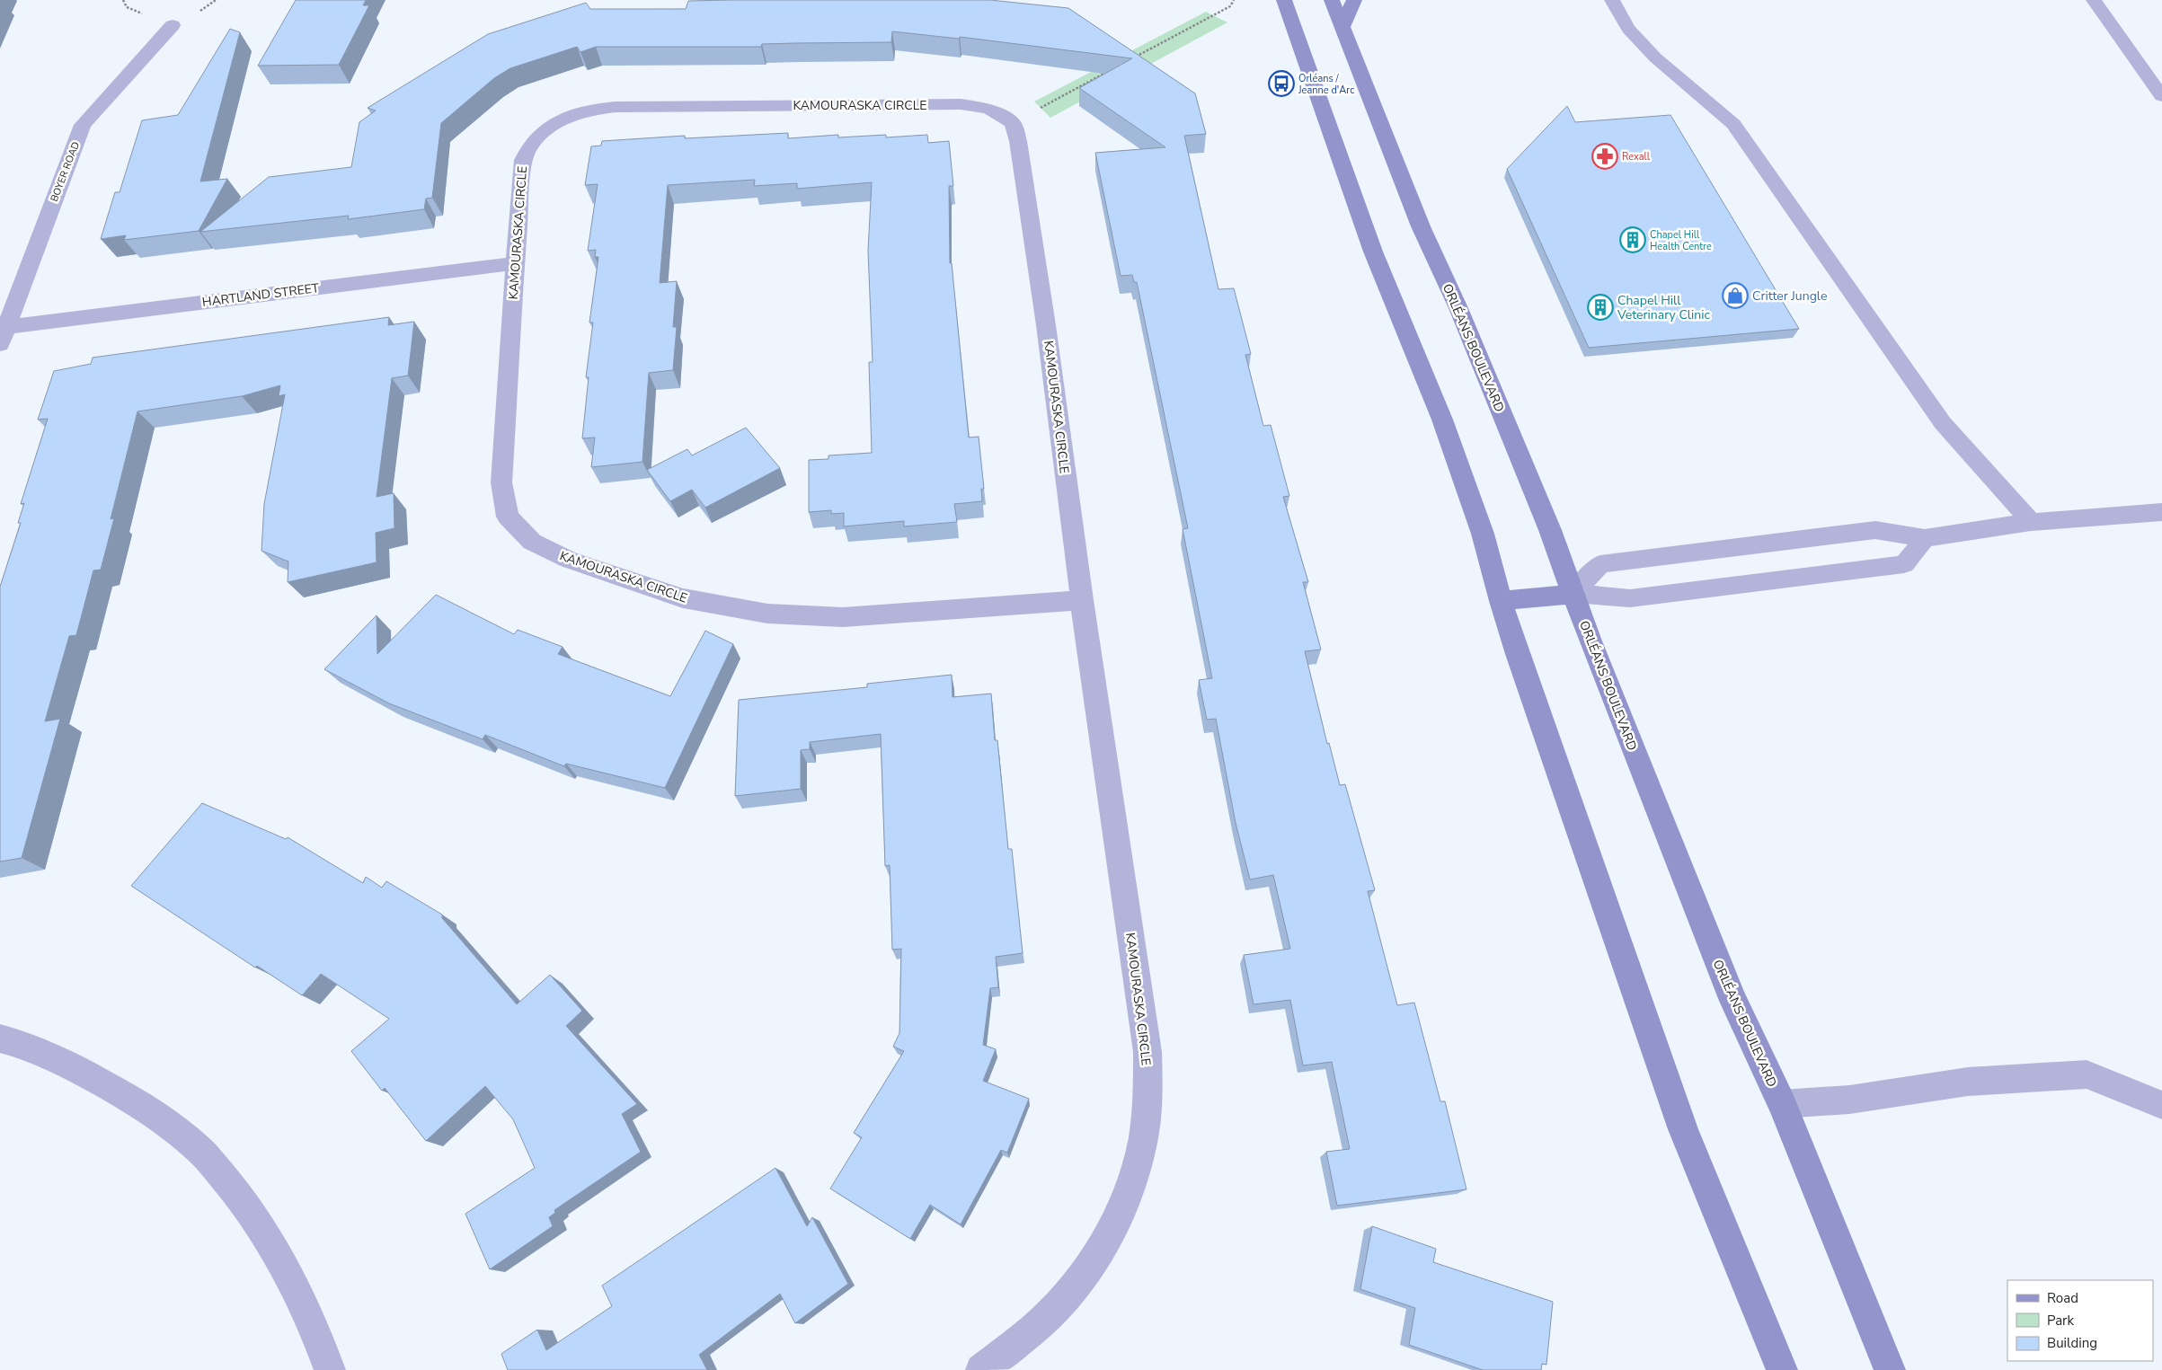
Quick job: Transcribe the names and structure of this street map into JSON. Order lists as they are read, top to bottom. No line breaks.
{"streets":{"main road":["ORLÉANS BOULEVARD"],"street":["KAMOURASKA CIRCLE","BOYER ROAD","HARTLAND STREET"]},"crossings":[["KAMOURASKA CIRCLE","HARTLAND STREET"],["BOYER ROAD","HARTLAND STREET"]],"places":{"bus stop":["Orléans / Jeanne d'Arc"],"pharmacy":["Rexall"],"building":["Chapel Hill Health Centre","Chapel Hill Veterinary Clinic"],"shop":["Critter Jungle"]},"legend":["Road","Park","Building"]}
